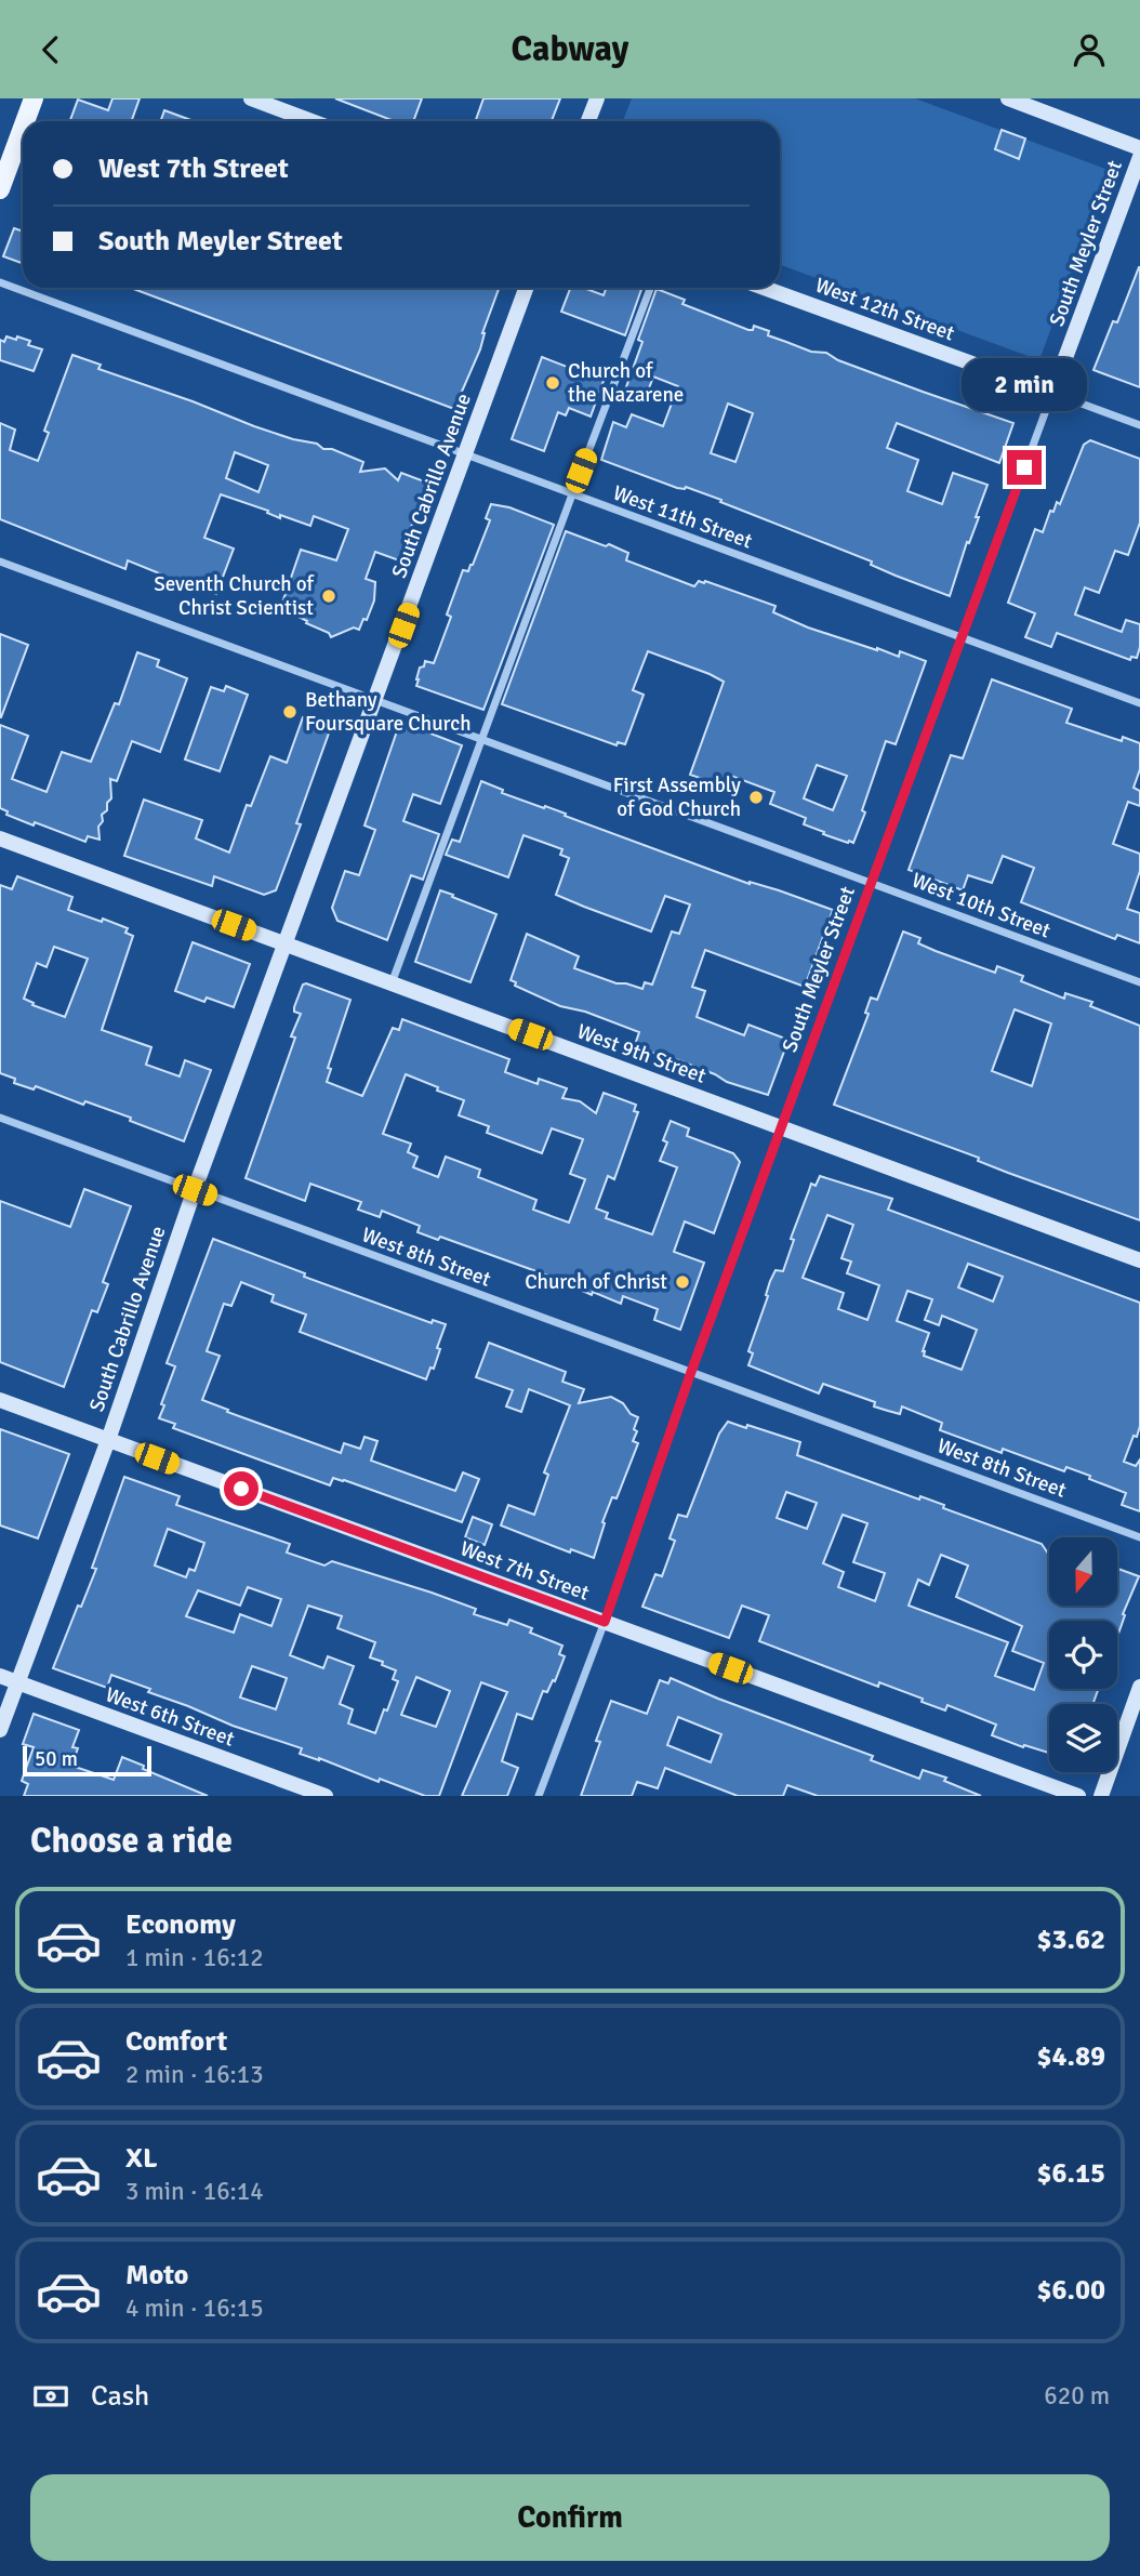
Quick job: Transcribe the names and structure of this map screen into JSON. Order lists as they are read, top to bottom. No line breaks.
{"streets":{"street":["South Meyler Street","West 12th Street","South Cabrillo Avenue","West 11th Street","West 10th Street","West 9th Street","West 8th Street","West 7th Street","West 6th Street"]},"crossings":[["South Meyler Street","West 12th Street"],["South Meyler Street","West 11th Street"],["South Meyler Street","West 10th Street"],["South Meyler Street","West 9th Street"],["South Meyler Street","West 8th Street"],["South Meyler Street","West 7th Street"],["South Cabrillo Avenue","West 11th Street"],["South Cabrillo Avenue","West 10th Street"],["South Cabrillo Avenue","West 9th Street"],["South Cabrillo Avenue","West 8th Street"],["South Cabrillo Avenue","West 7th Street"],["South Cabrillo Avenue","West 6th Street"]],"places":["Church of the Nazarene","Seventh Church of Christ Scientist","Bethany Foursquare Church","First Assembly of God Church","Church of Christ"],"scale_bar":"50 m","north":"bottom","page":{"header":"Cabway","banner":["West 7th Street","South Meyler Street"],"bubble":"2 min","scale":"50 m","heading":"Choose a ride","list":[{"name":"Economy","note":"1 min · 16:12","value":"$3.62"},{"name":"Comfort","note":"2 min · 16:13","value":"$4.89"},{"name":"XL","note":"3 min · 16:14","value":"$6.15"},{"name":"Moto","note":"4 min · 16:15","value":"$6.00"}],"pay":["Cash","620 m"],"buttons":"Confirm"}}
